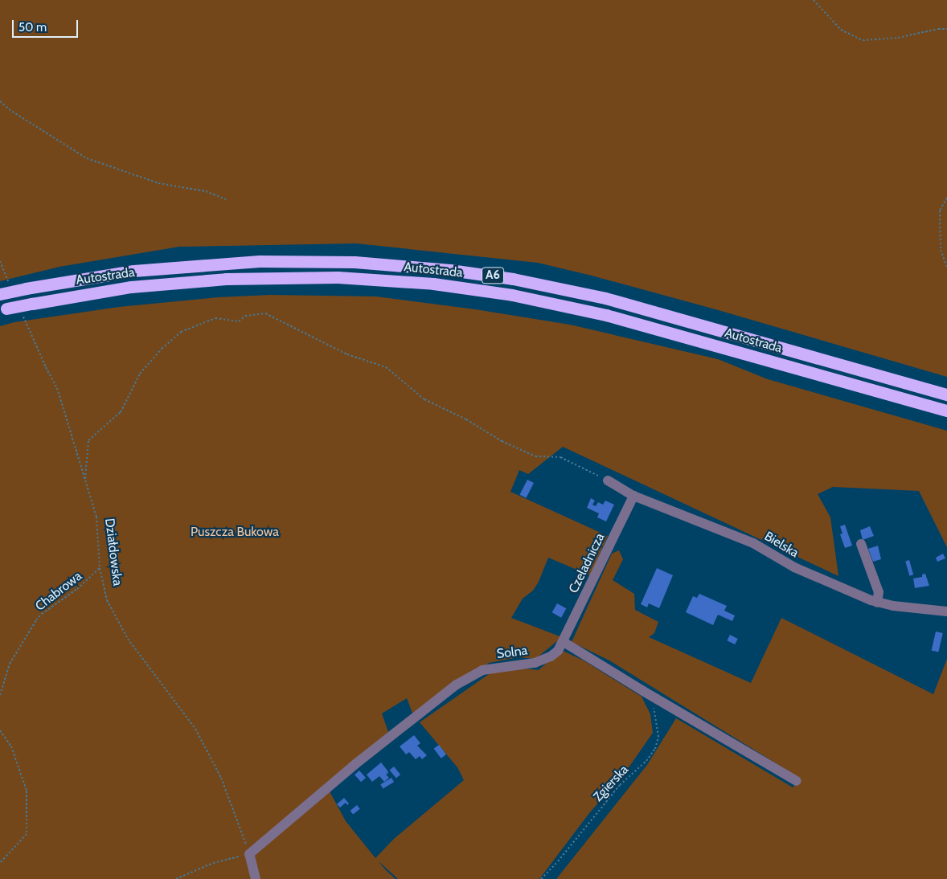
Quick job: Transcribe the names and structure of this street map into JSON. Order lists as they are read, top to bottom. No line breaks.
{"streets":{"highway":["Autostrada","A6"],"street":["Bielska","Czeladnicza","Solna"],"path":["Działdowska","Chabrowa","Zgierska"]},"crossings":[["Bielska","Czeladnicza"],["Działdowska","Chabrowa"],["Działdowska","Solna"],["Czeladnicza","Solna"]],"parks":["Puszcza Bukowa"],"scale_bar":"50 m"}
